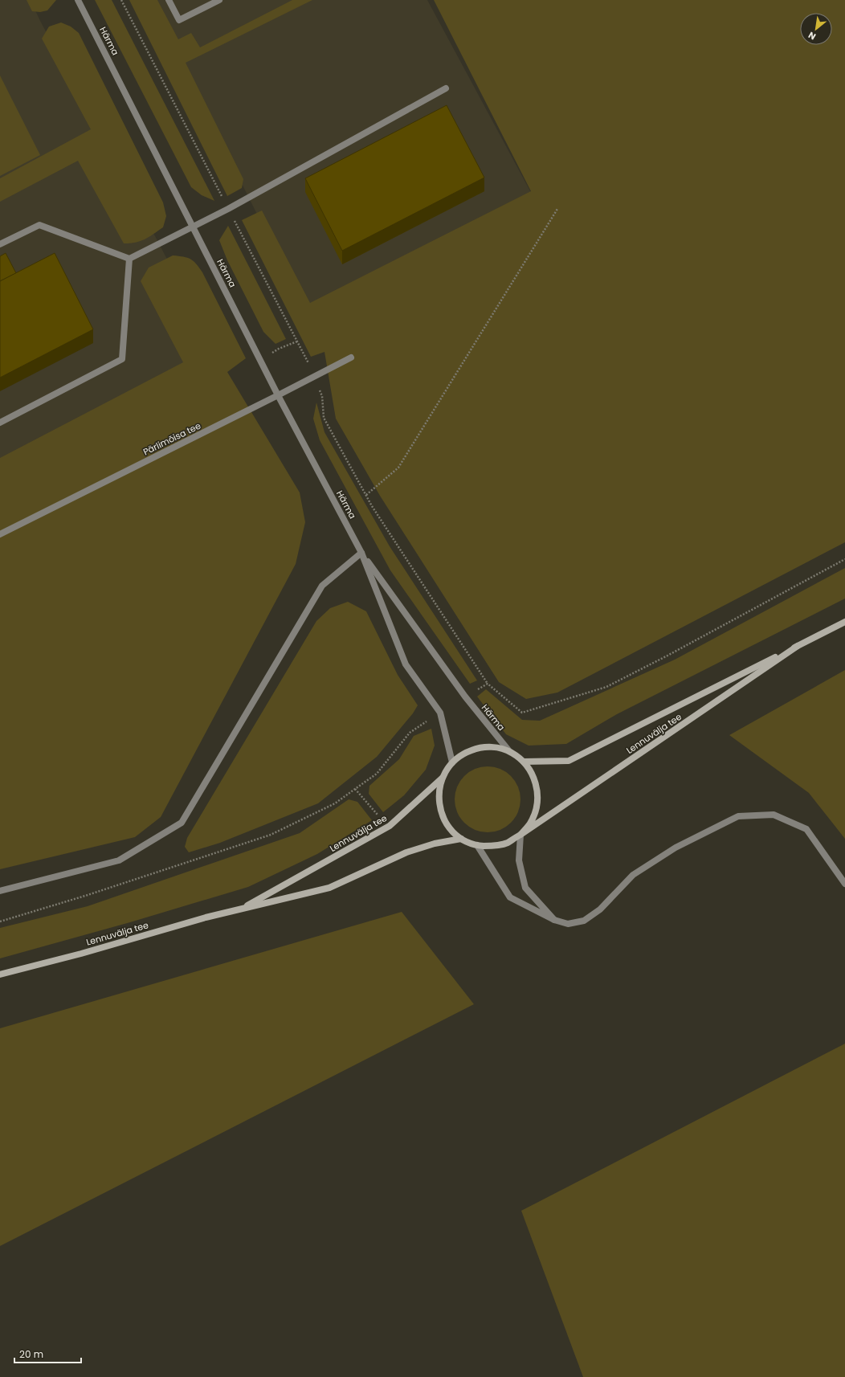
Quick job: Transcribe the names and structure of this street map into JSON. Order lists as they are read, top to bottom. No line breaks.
{"streets":{"main road":["Lennuvälja tee"],"street":["Härma","Pärlimõisa tee"]},"crossings":[["Härma","Pärlimõisa tee"],["Härma","Lennuvälja tee"]],"scale_bar":"20 m","north":"bottom left"}
